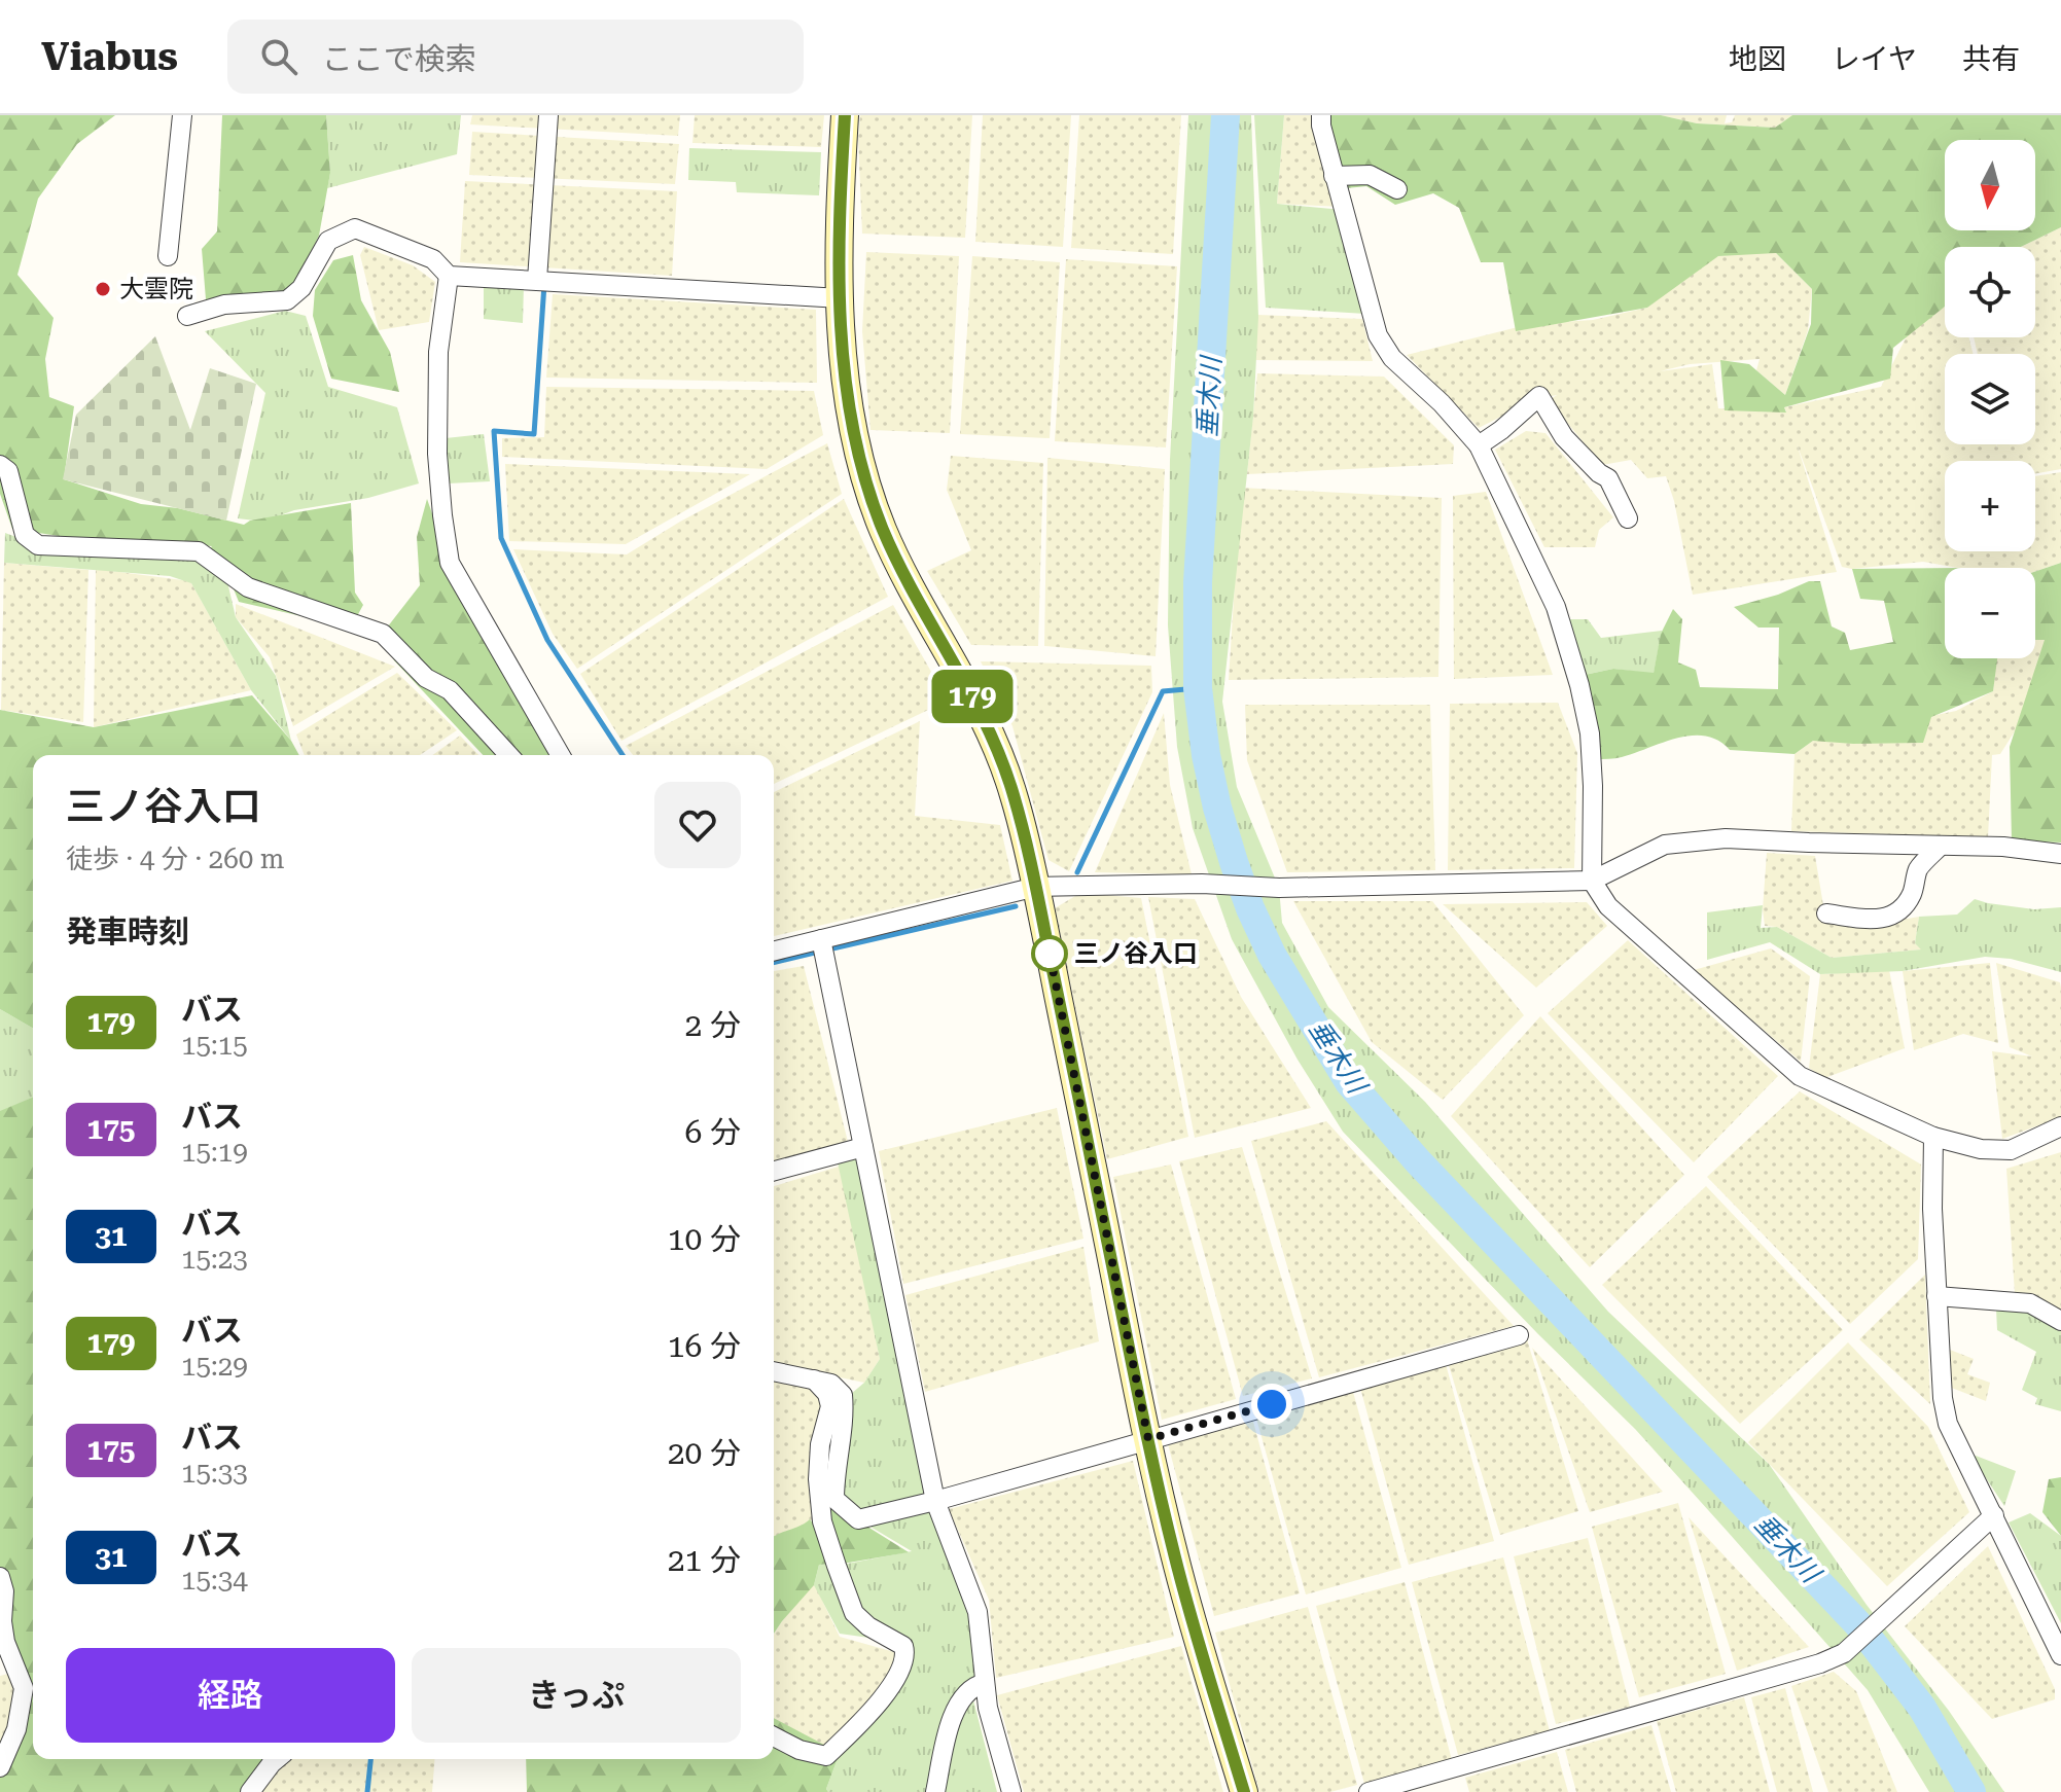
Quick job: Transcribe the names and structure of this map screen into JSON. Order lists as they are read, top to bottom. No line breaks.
{"water":["垂木川"],"places":["大雲院","三ノ谷入口"],"lines":["bus line 179"],"north":"bottom","page":{"header":"Viabus","search":"ここで検索","nav":["地図","レイヤ","共有"],"on_map":"179","map_buttons":["+","−"],"heading":[["三ノ谷入口","徒歩 · 4 分 · 260 m"],"発車時刻"],"list":[{"mark":"179","name":"バス","note":"15:15","value":"2 分"},{"mark":"175","name":"バス","note":"15:19","value":"6 分"},{"mark":"31","name":"バス","note":"15:23","value":"10 分"},{"mark":"179","name":"バス","note":"15:29","value":"16 分"},{"mark":"175","name":"バス","note":"15:33","value":"20 分"},{"mark":"31","name":"バス","note":"15:34","value":"21 分"}],"buttons":["経路","きっぷ"]}}
